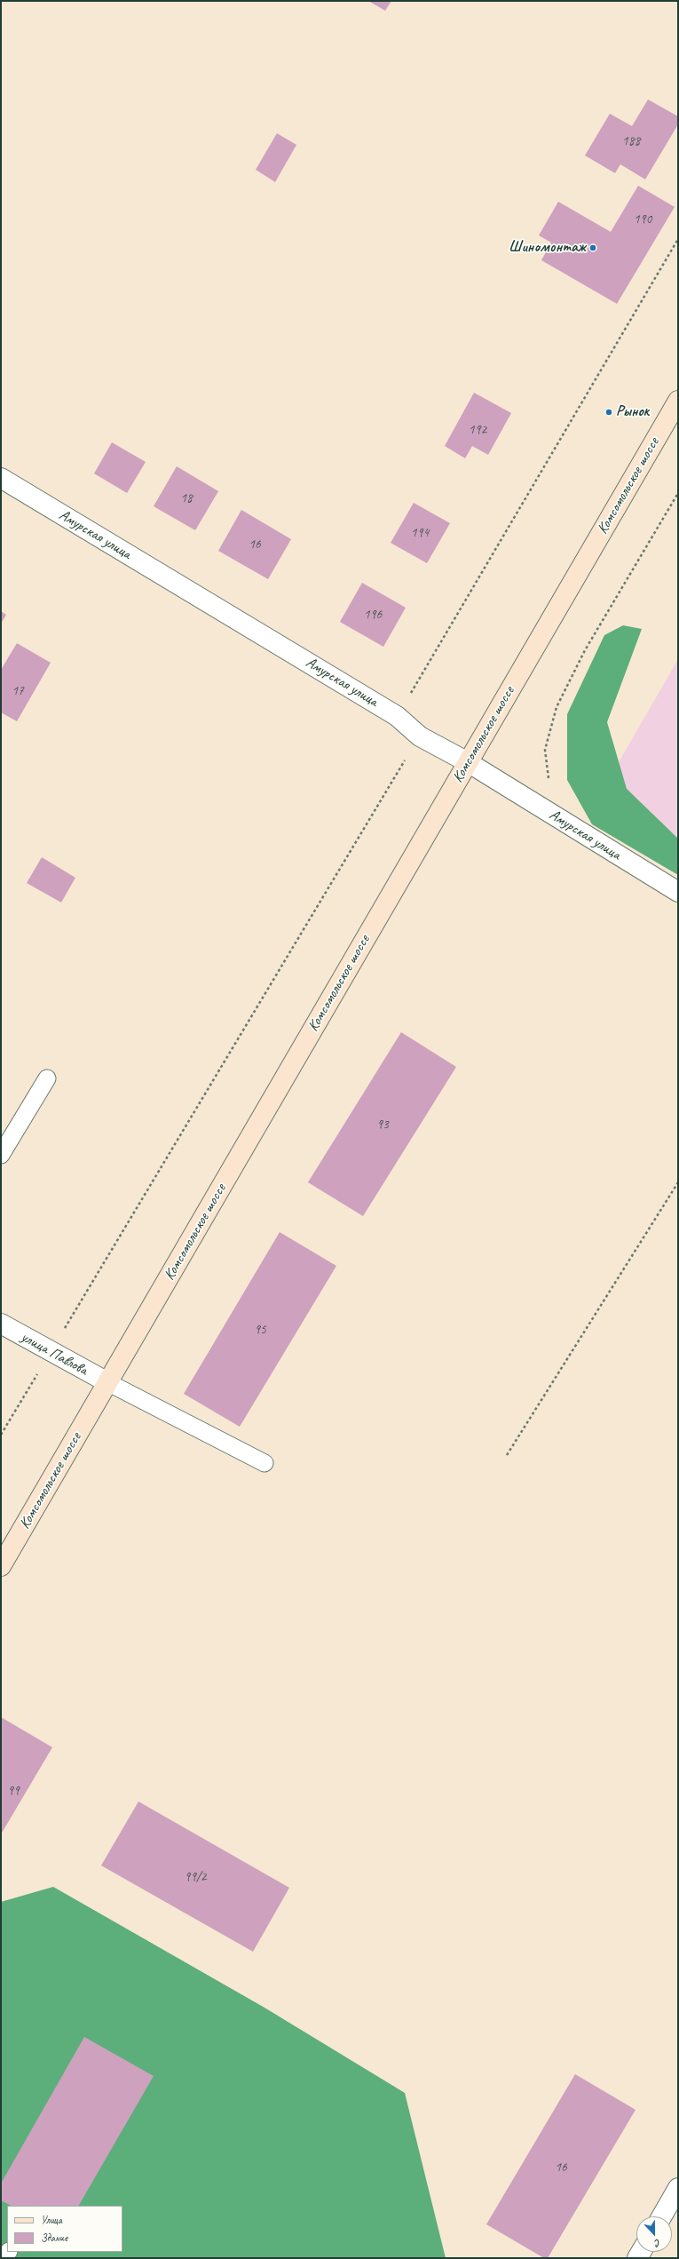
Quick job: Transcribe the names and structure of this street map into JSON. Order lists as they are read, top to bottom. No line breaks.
{"streets":{"main road":["Комсомольское шоссе"],"street":["Амурская улица","улица Павлова"]},"crossings":[["Комсомольское шоссе","Амурская улица"],["Комсомольское шоссе","улица Павлова"]],"places":["Шиномонтаж","Рынок"],"house_numbers":["188","190","192","18","194","16","196","17","93","95","99","99/2","16"],"legend":["Улица","Здание"],"north":"bottom"}
